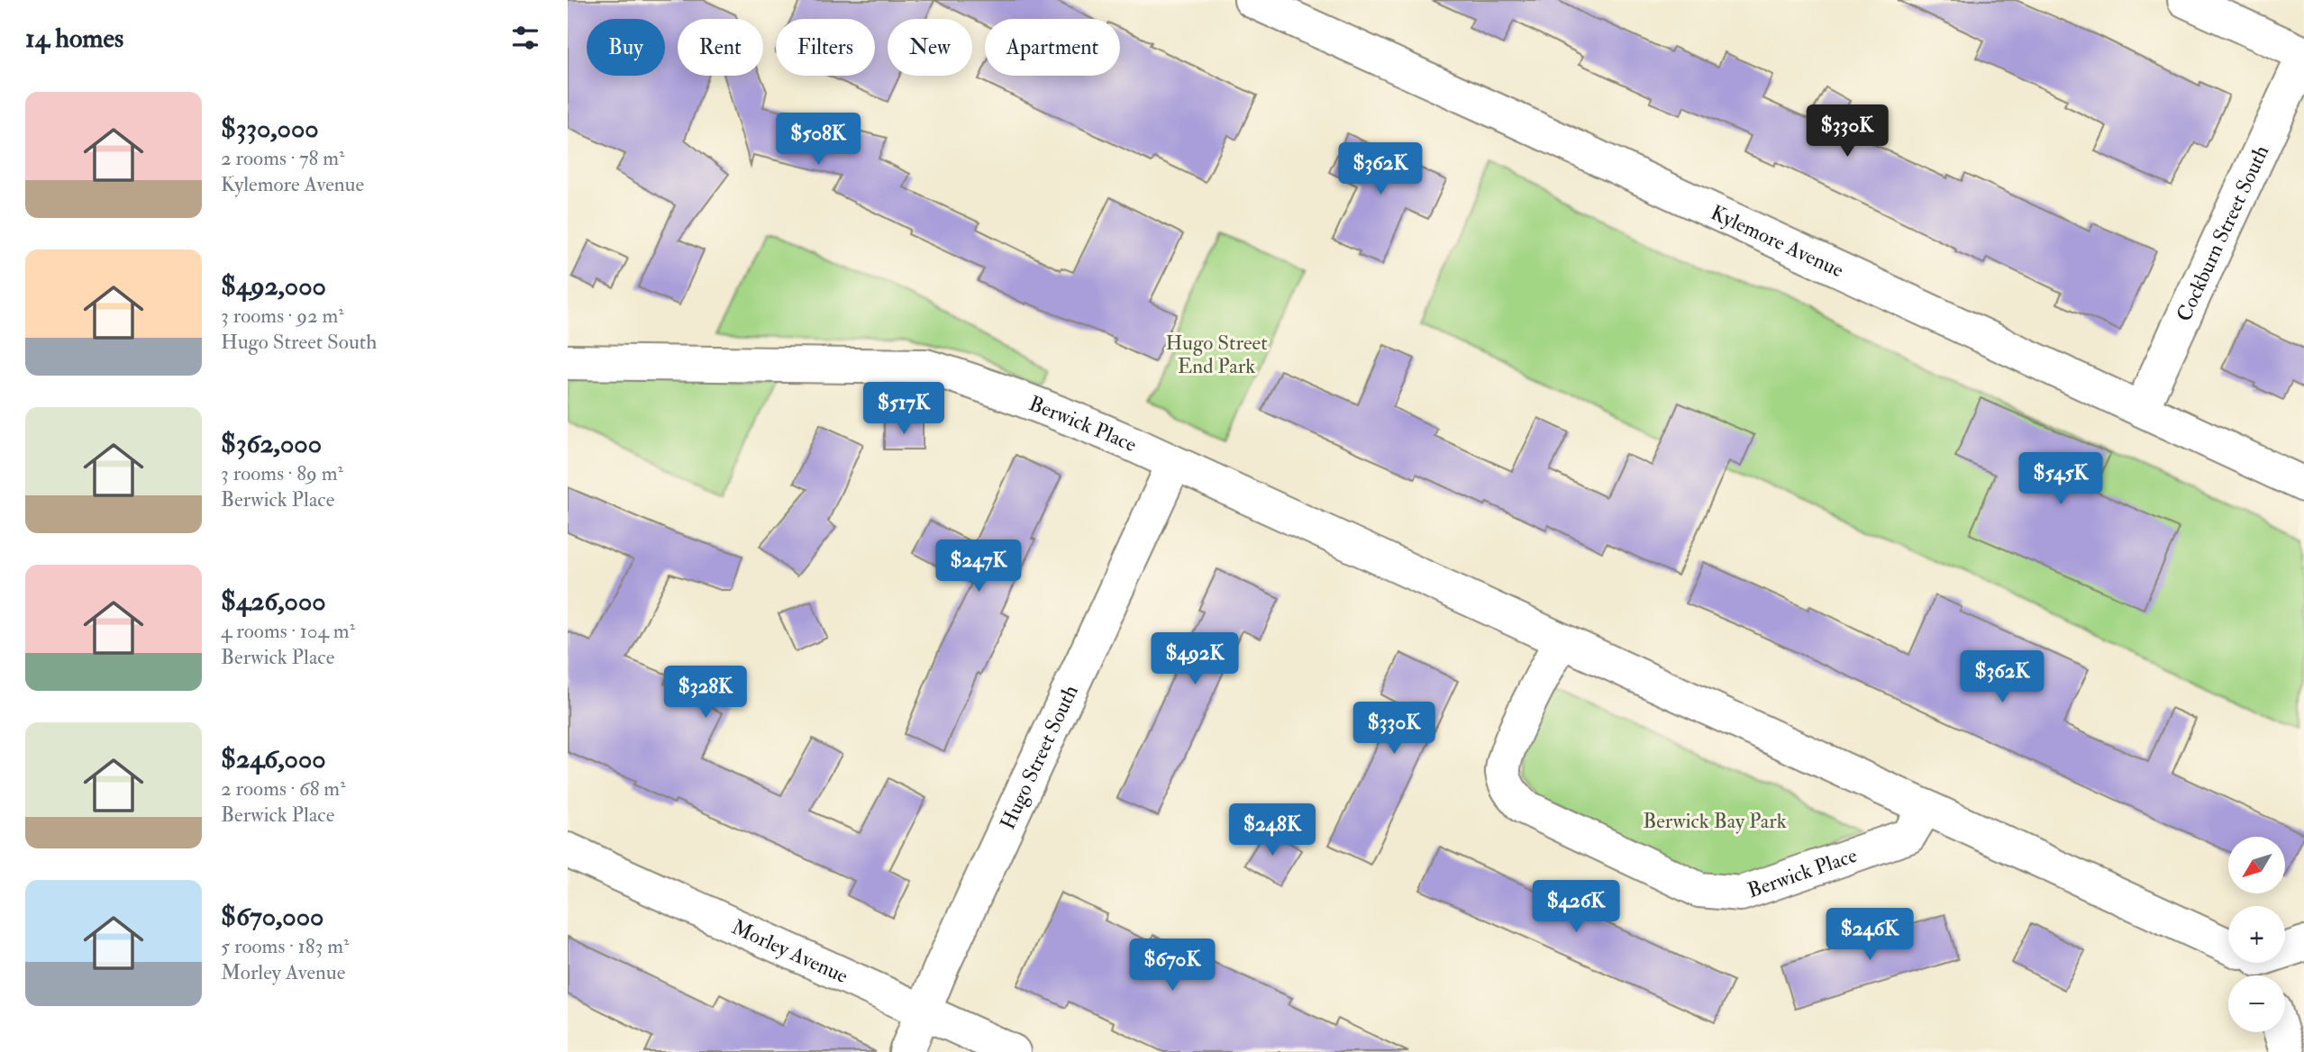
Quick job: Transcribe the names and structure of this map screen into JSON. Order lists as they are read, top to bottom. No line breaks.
{"streets":{"street":["Cockburn Street South","Kylemore Avenue","Berwick Place","Hugo Street South","Morley Avenue"]},"crossings":[["Cockburn Street South","Kylemore Avenue"],["Berwick Place","Hugo Street South"],["Hugo Street South","Morley Avenue"]],"parks":["Hugo Street End Park","Berwick Bay Park"],"north":"bottom left","page":{"heading":"14 homes","chip":["Buy","Rent","Filters","New","Apartment"],"list":[{"name":"$330,000","note":"2 rooms · 78 m² · Kylemore Avenue"},{"name":"$492,000","note":"3 rooms · 92 m² · Hugo Street South"},{"name":"$362,000","note":"3 rooms · 89 m² · Berwick Place"},{"name":"$426,000","note":"4 rooms · 104 m² · Berwick Place"},{"name":"$246,000","note":"2 rooms · 68 m² · Berwick Place"},{"name":"$670,000","note":"5 rooms · 183 m² · Morley Avenue"}],"price":["$330K","$508K","$362K","$517K","$545K","$247K","$492K","$362K","$328K","$330K","$248K","$426K","$246K","$670K"],"map_buttons":["+","−"]}}
